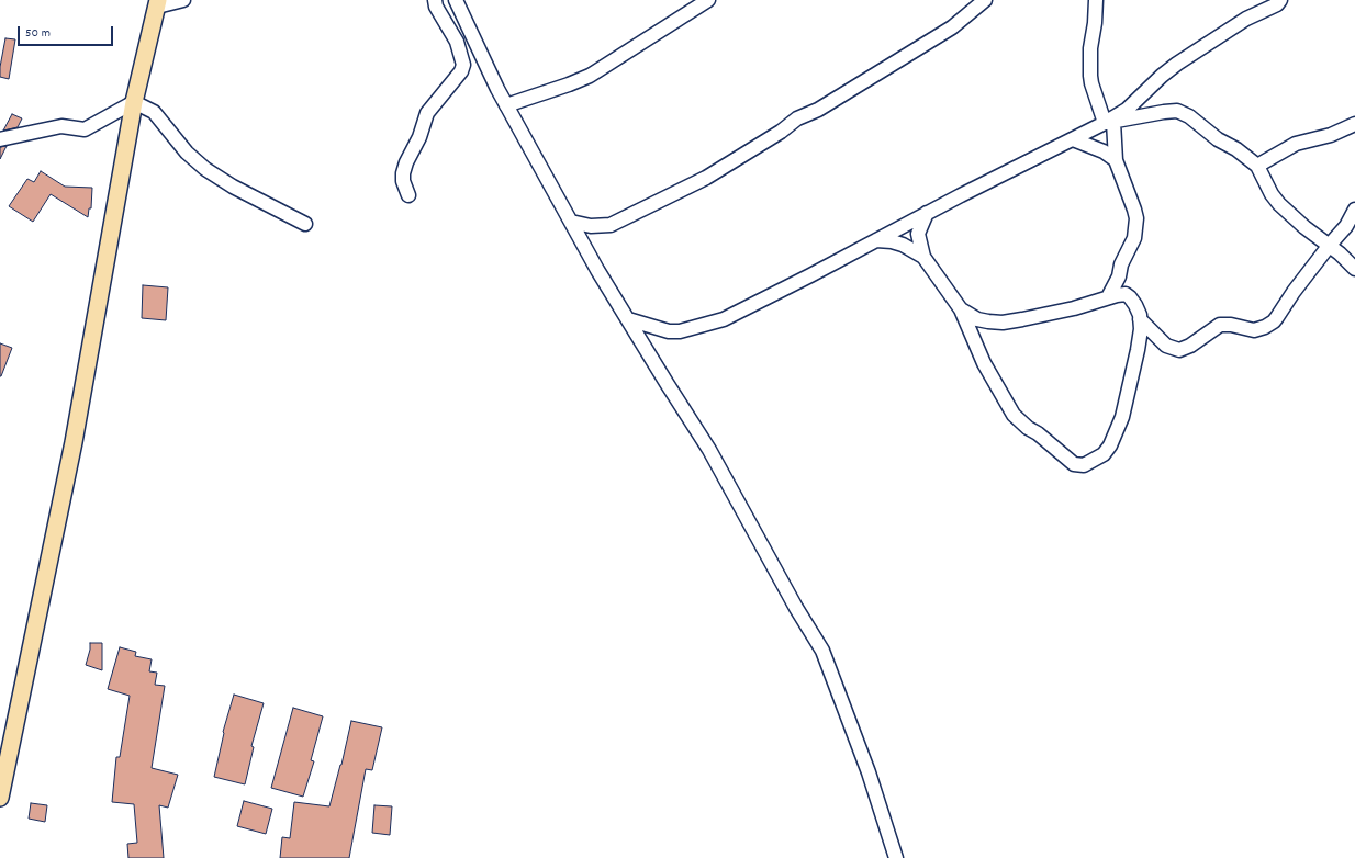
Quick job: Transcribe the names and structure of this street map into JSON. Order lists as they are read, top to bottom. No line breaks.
{"scale_bar":"50 m"}
